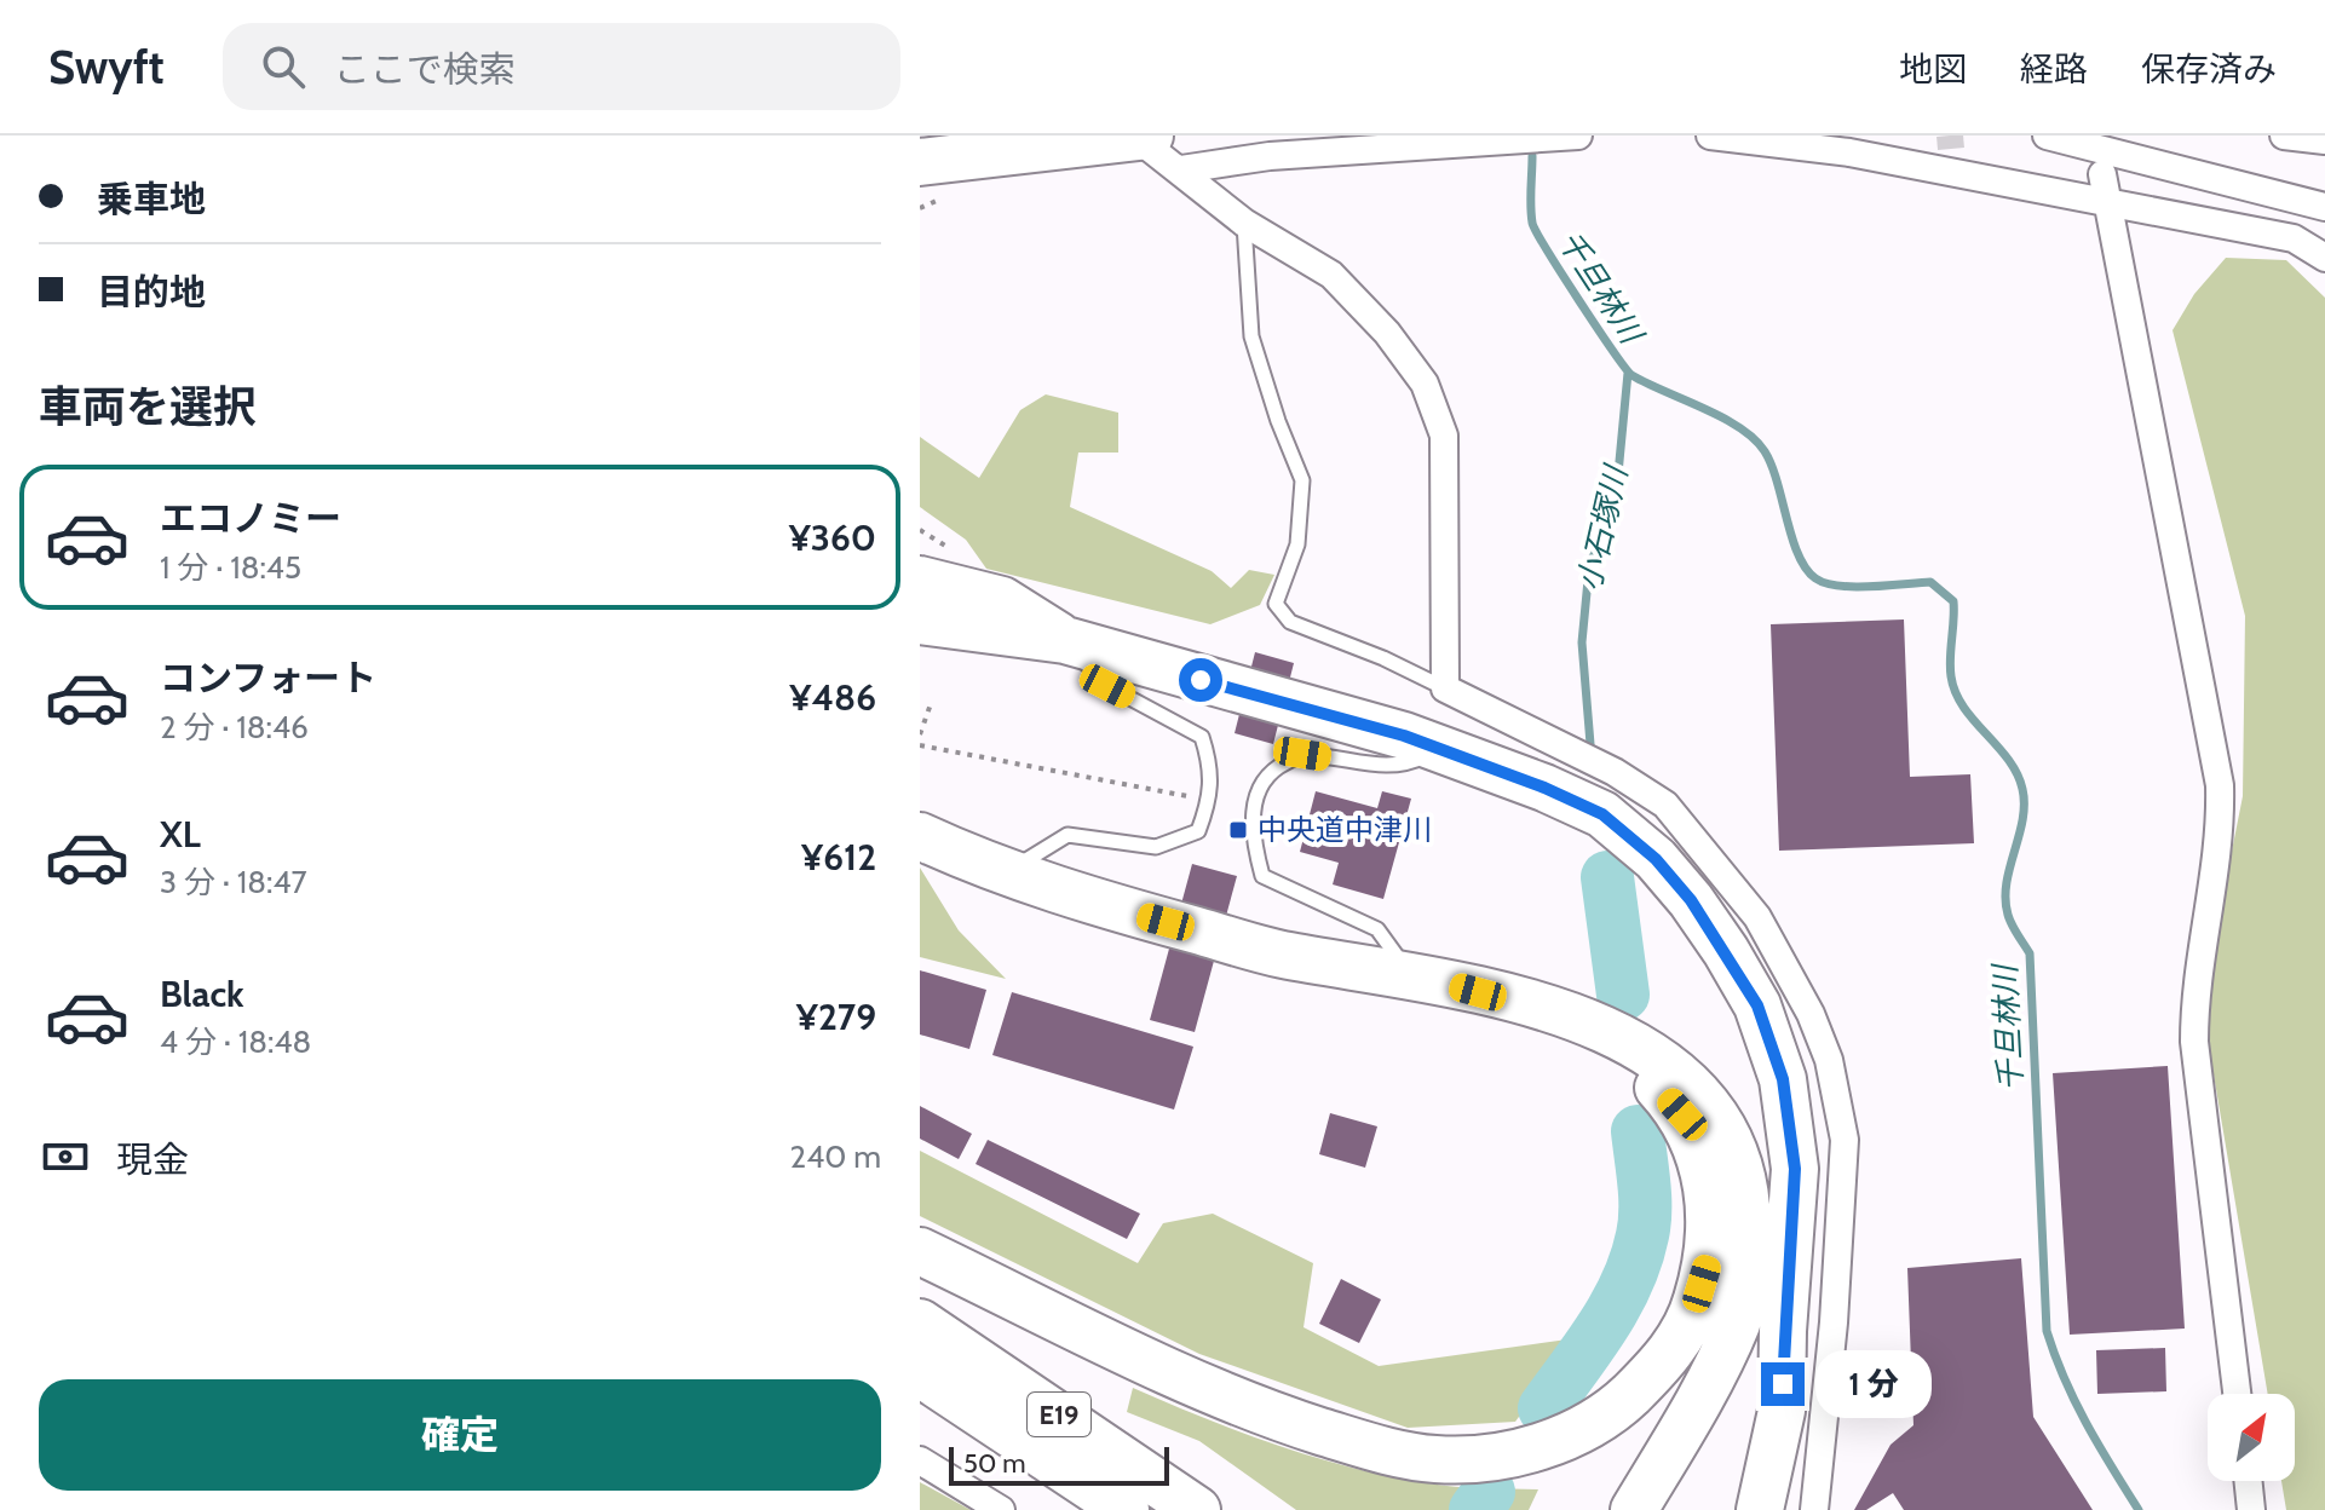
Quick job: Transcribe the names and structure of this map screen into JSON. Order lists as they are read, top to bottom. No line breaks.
{"streets":{"highway":["E19"]},"water":["千旦林川","小石塚川"],"places":{"transit":["中央道中津川"]},"scale_bar":"50 m","north":"top right","page":{"header":"Swyft","search":"ここで検索","nav":["地図","経路","保存済み"],"banner":["乗車地","目的地"],"heading":"車両を選択","list":[{"name":"エコノミー","note":"1 分 · 18:45","value":"¥360"},{"name":"コンフォート","note":"2 分 · 18:46","value":"¥486"},{"name":"XL","note":"3 分 · 18:47","value":"¥612"},{"name":"Black","note":"4 分 · 18:48","value":"¥279"}],"pay":["現金","240 m"],"bubble":"1 分","buttons":"確定","scale":"50 m"}}
